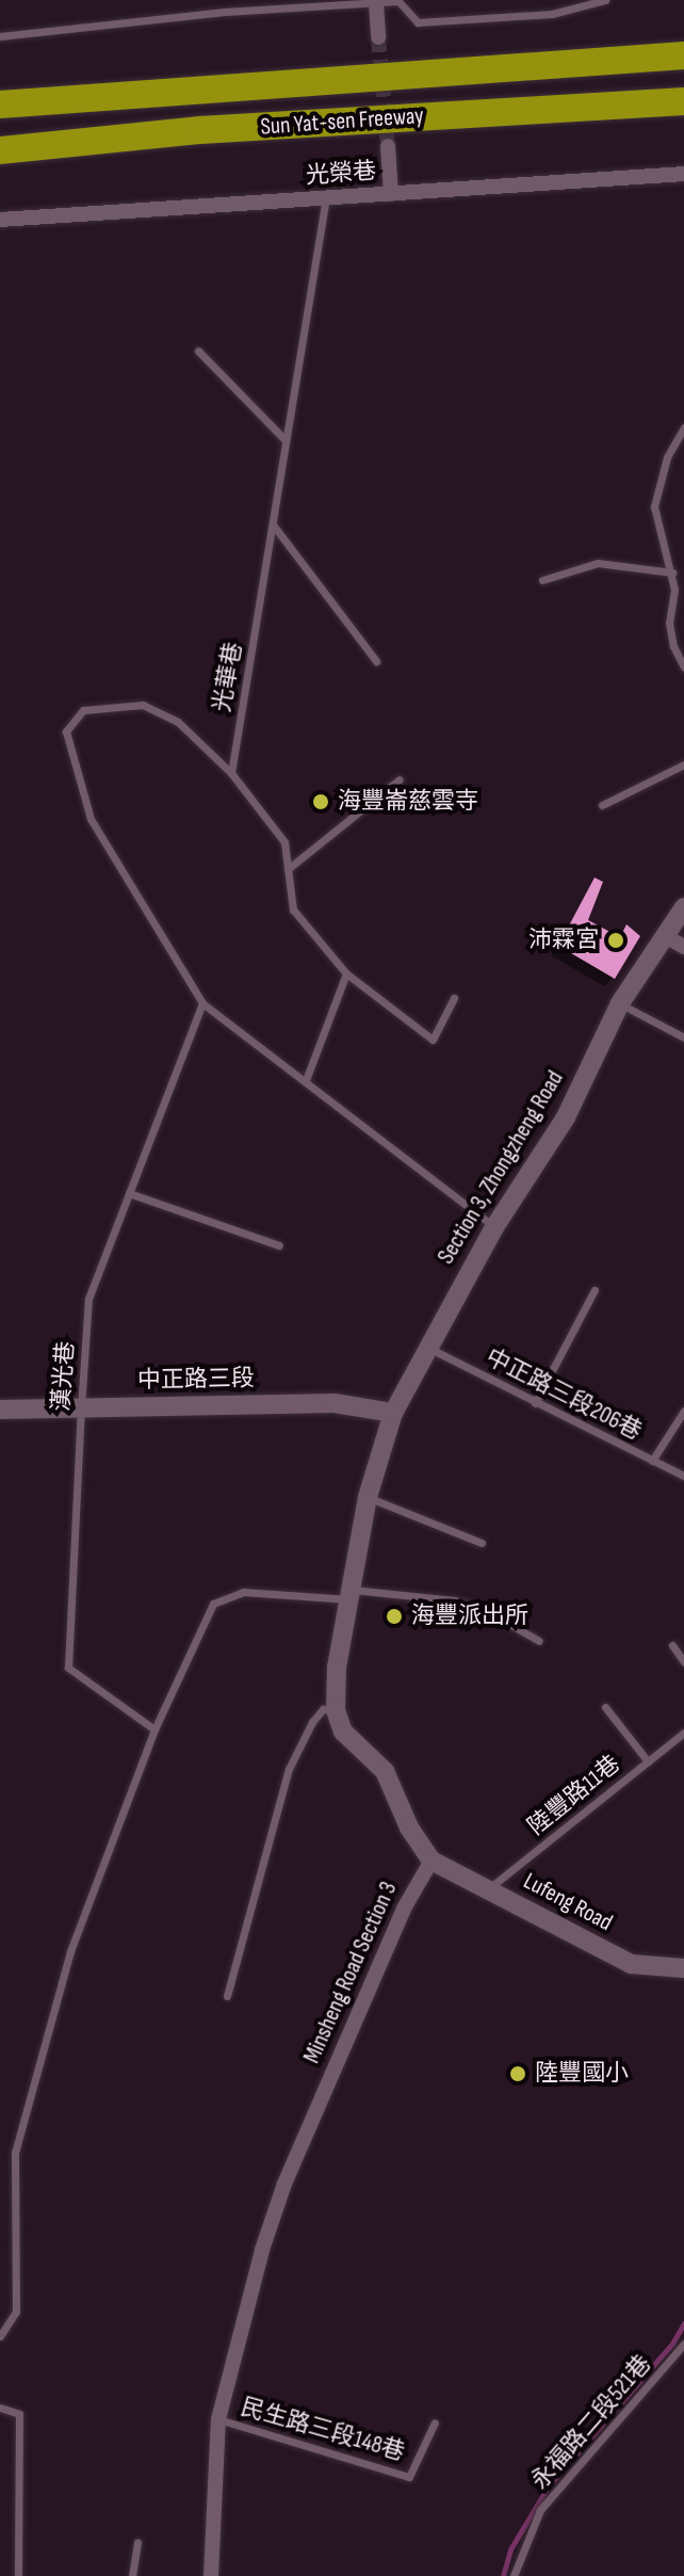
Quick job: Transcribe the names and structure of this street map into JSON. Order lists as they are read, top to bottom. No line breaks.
{"streets":{"highway":["Sun Yat-sen Freeway"],"street":["光榮巷","Section 3, Zhongzheng Road","中正路三段","Lufeng Road","Minsheng Road Section 3"],"lane":["光華巷","漢光巷","中正路三段206巷","陸豐路11巷","永福路二段521巷","民生路三段148巷"]},"crossings":[["光榮巷","光華巷"],["Section 3, Zhongzheng Road","中正路三段"],["Section 3, Zhongzheng Road","中正路三段206巷"],["漢光巷","中正路三段"],["陸豐路11巷","Lufeng Road"],["Lufeng Road","Minsheng Road Section 3"],["Minsheng Road Section 3","民生路三段148巷"]],"places":["海豐崙慈雲寺","沛霖宮","海豐派出所","陸豐國小"]}
